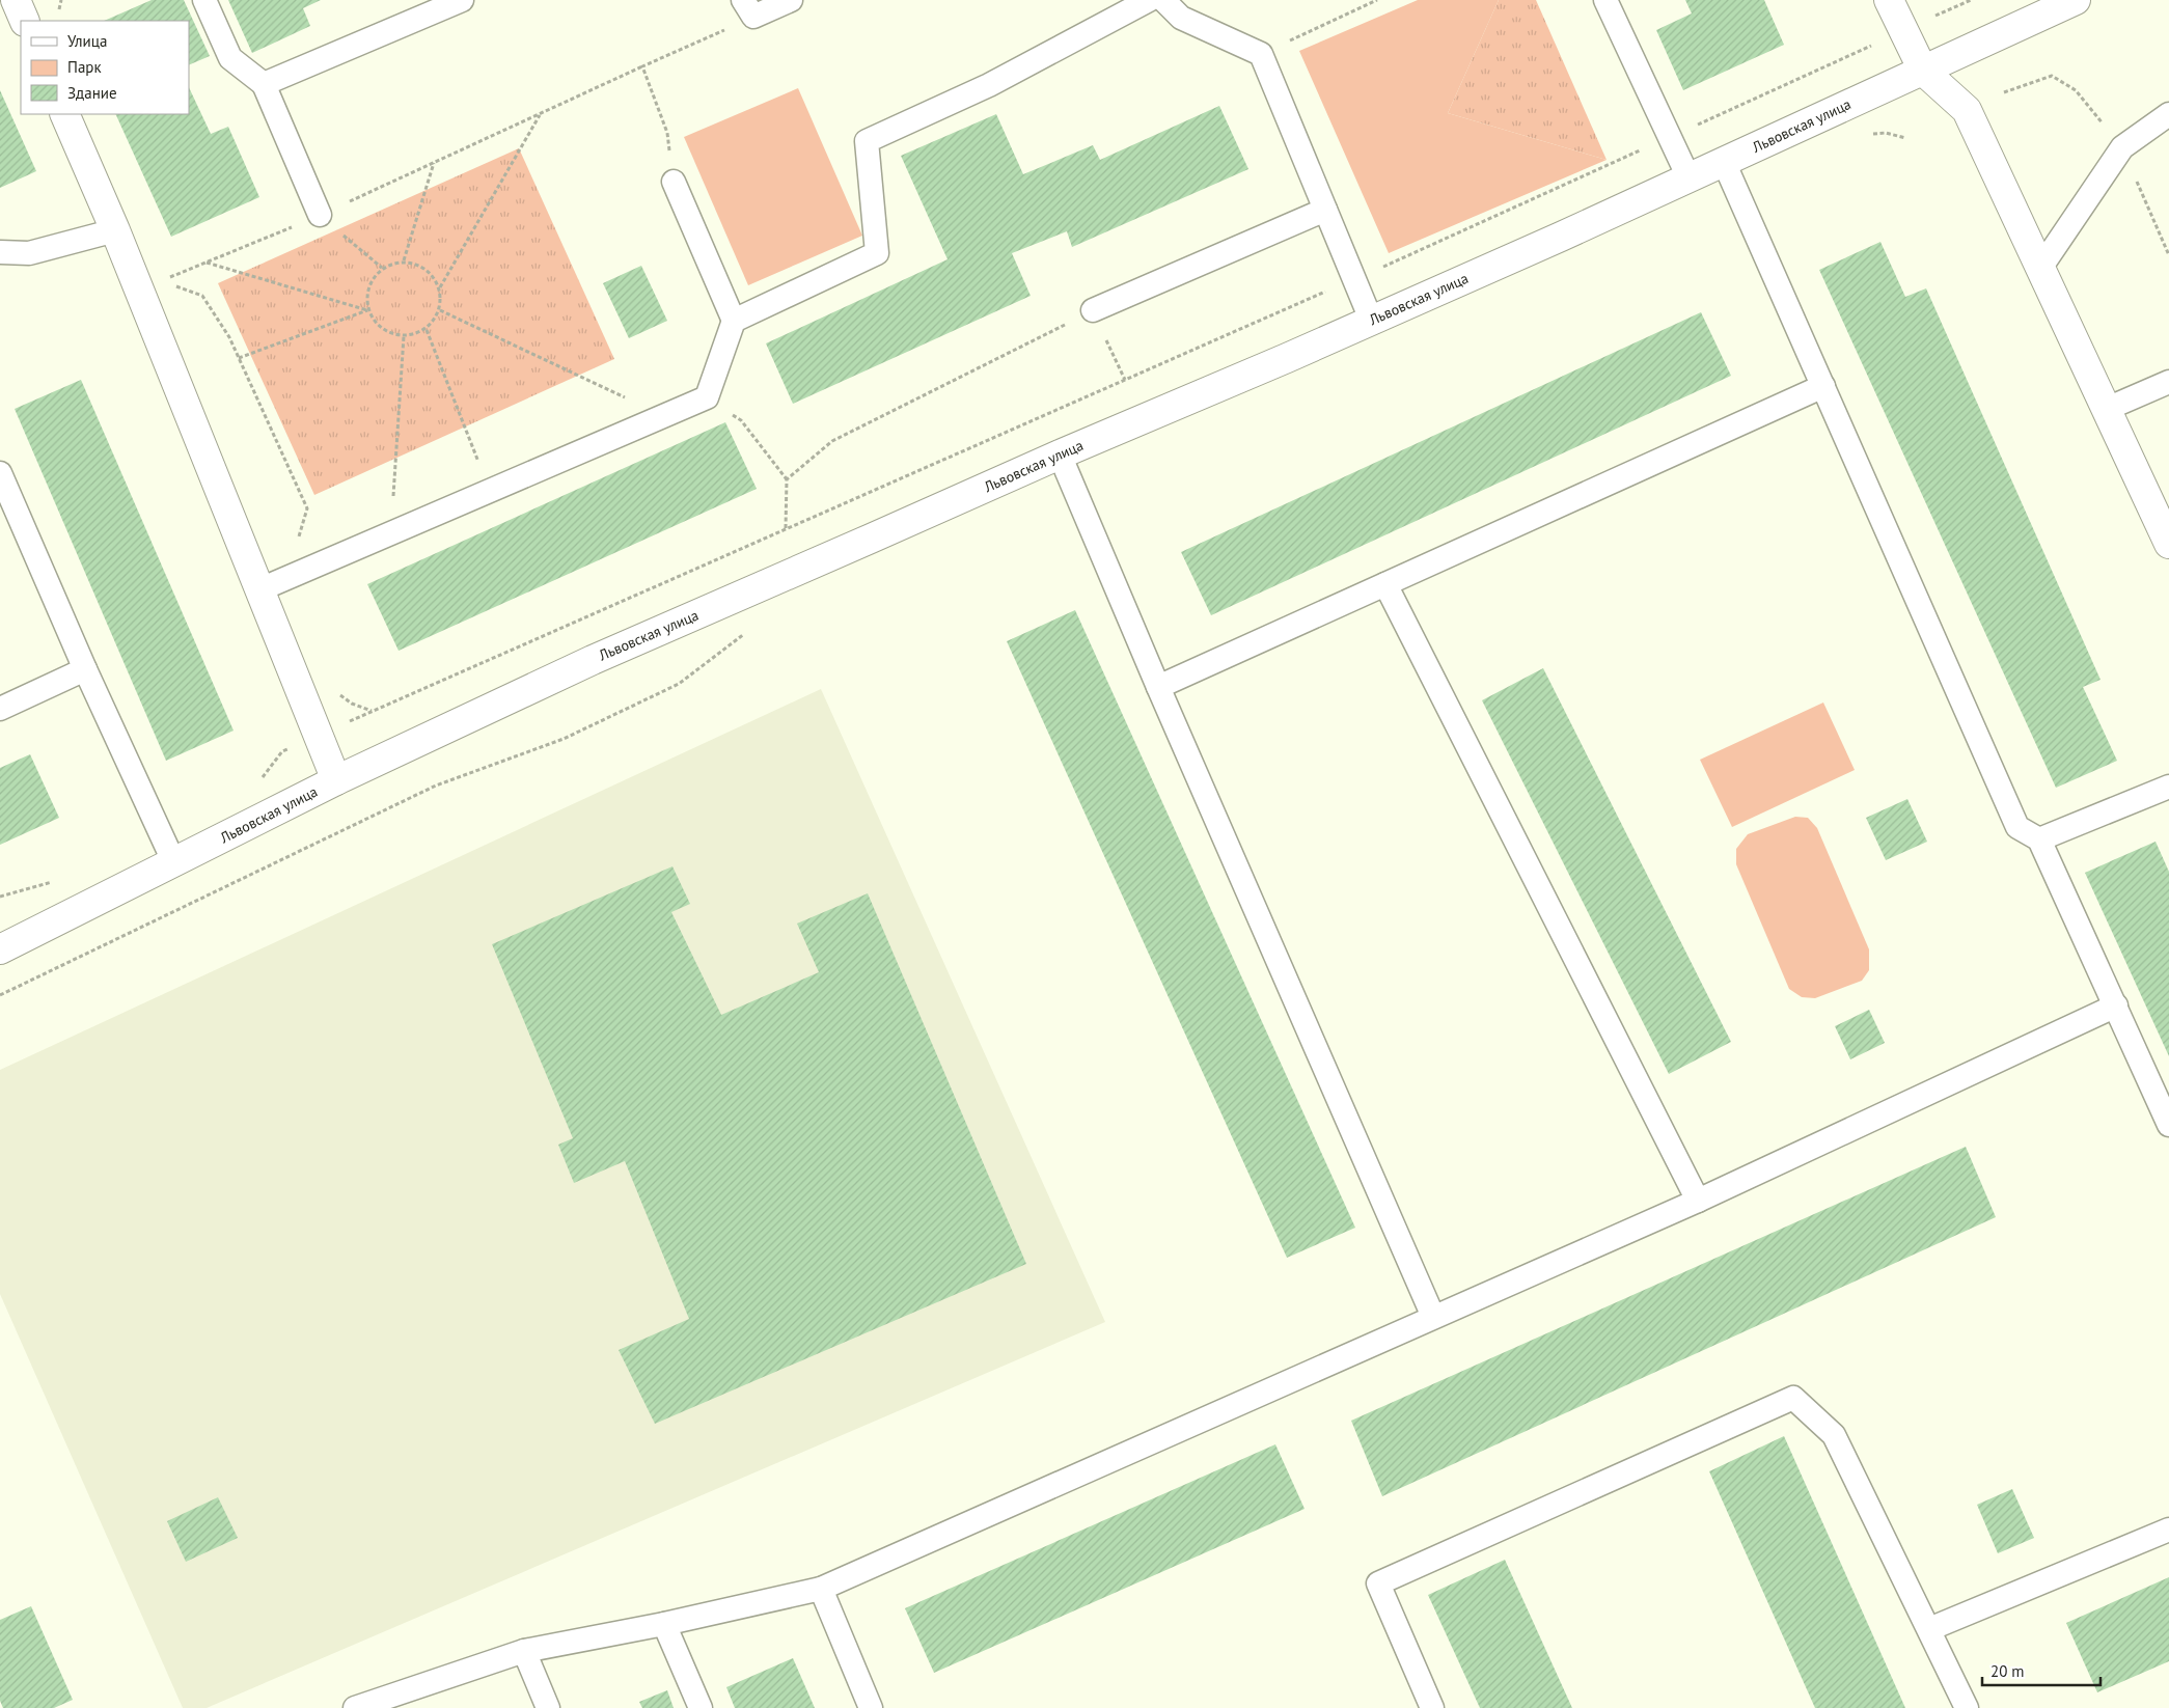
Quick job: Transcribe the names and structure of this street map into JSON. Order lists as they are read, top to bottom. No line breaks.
{"streets":{"street":["Львовская улица"]},"legend":["Улица","Парк","Здание"],"scale_bar":"20 m"}
